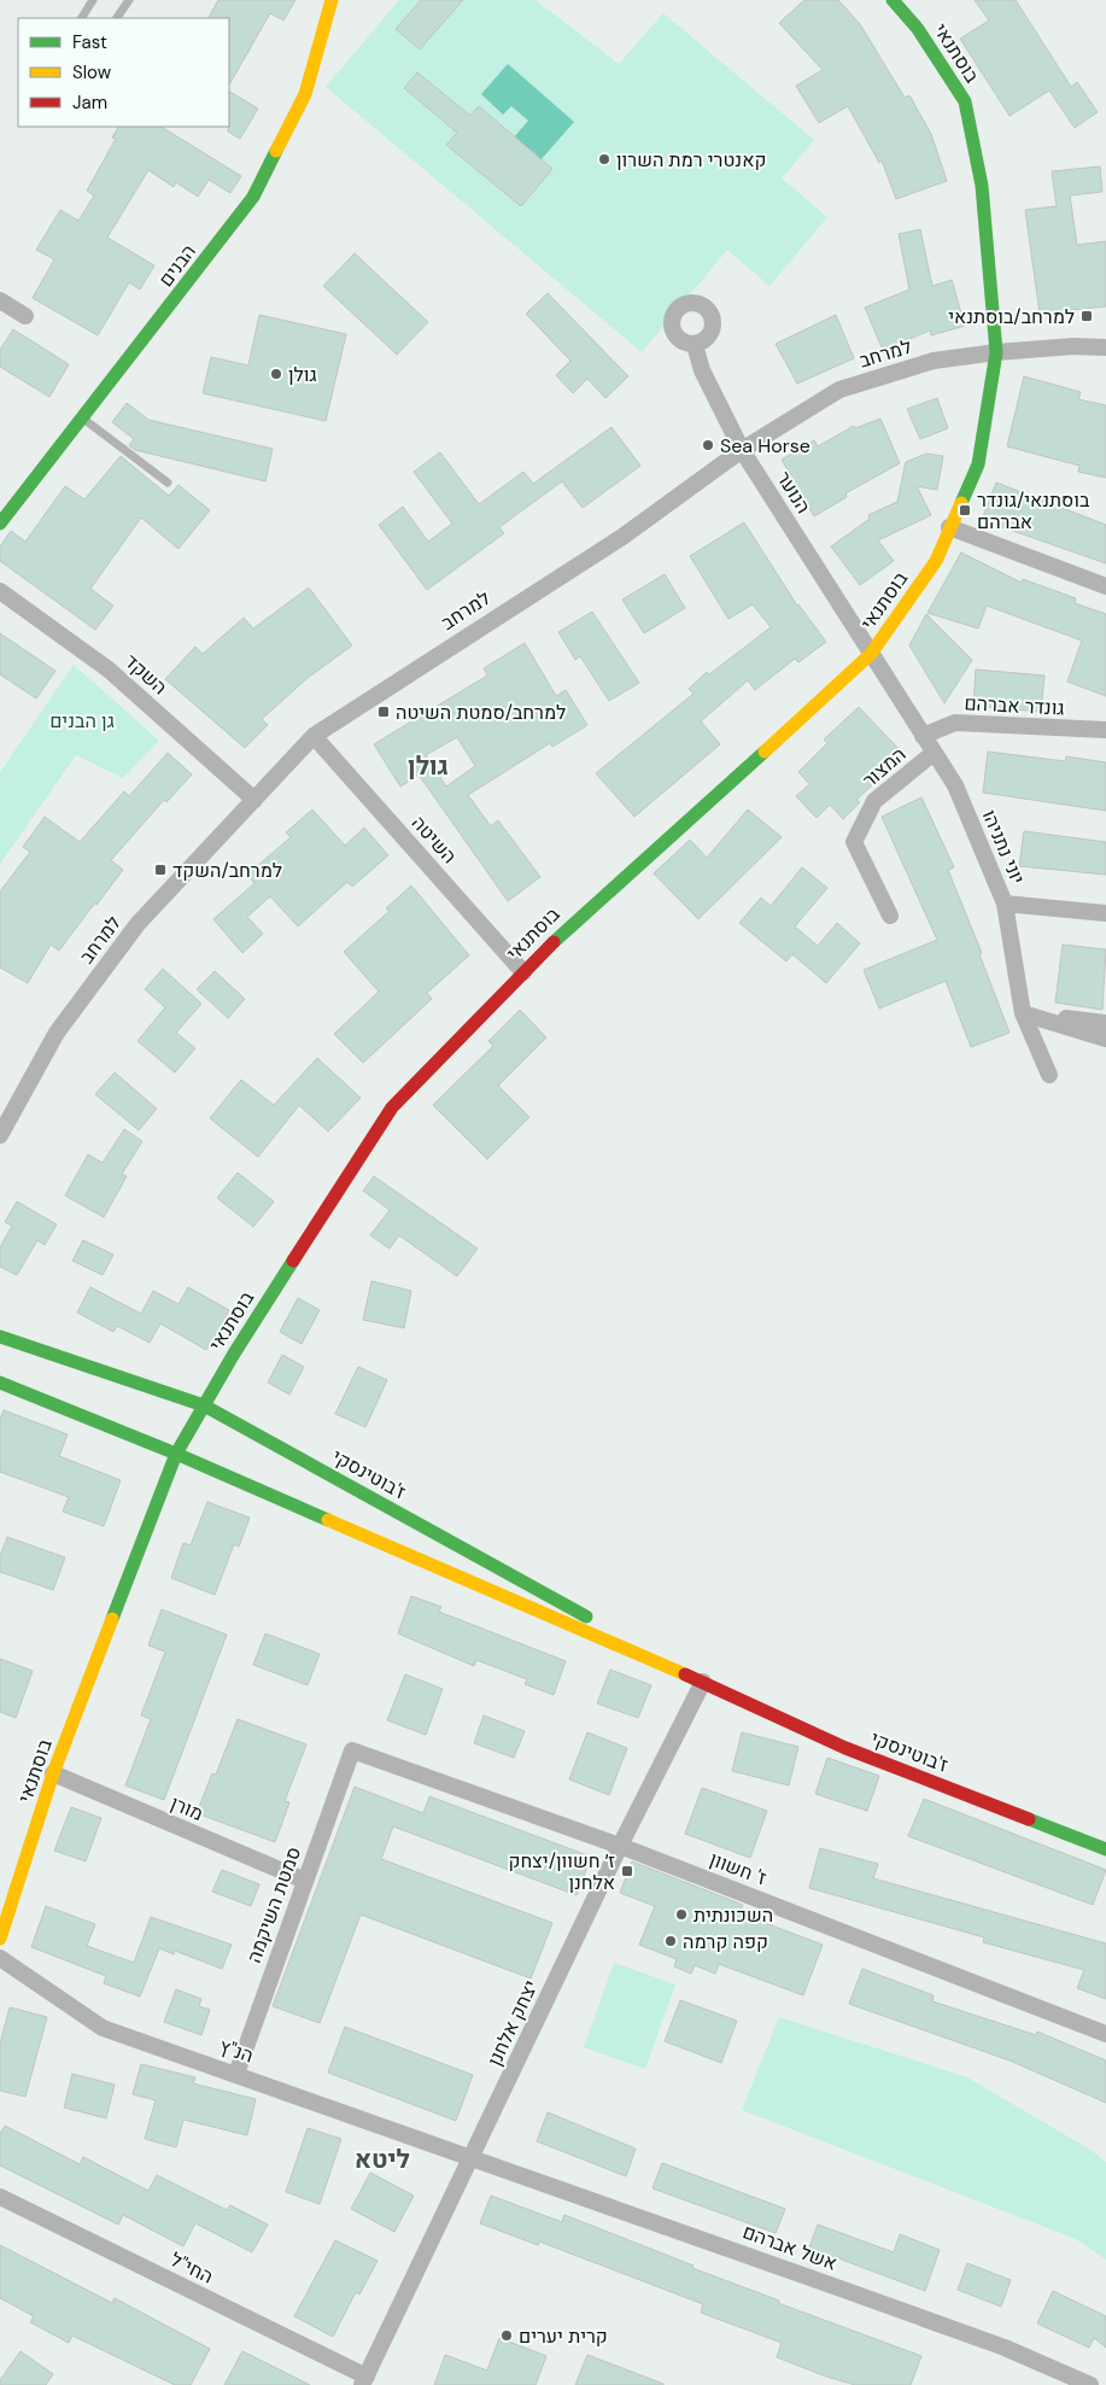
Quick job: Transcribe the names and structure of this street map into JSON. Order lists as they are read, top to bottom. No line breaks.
{"streets":{"street":["בוסתנאי","הבנים","למרחב","הנוער","השקד","גונדר אברהם","המצור","השיטה","יוני נתניהו","ז'בוטינסקי","מורן","ז' חשוון","סמטת השיקמה","יצחק אלחנן","הנ\"ץ","אשל אברהם","החי\"ל"]},"crossings":[["בוסתנאי","למרחב"],["בוסתנאי","הנוער"],["בוסתנאי","השיטה"],["בוסתנאי","יוני נתניהו"],["בוסתנאי","ז'בוטינסקי"],["בוסתנאי","מורן"],["למרחב","הנוער"],["למרחב","השקד"],["למרחב","השיטה"],["הנוער","יוני נתניהו"],["גונדר אברהם","יוני נתניהו"],["המצור","יוני נתניהו"],["ז'בוטינסקי","יצחק אלחנן"],["מורן","סמטת השיקמה"],["ז' חשוון","סמטת השיקמה"],["ז' חשוון","יצחק אלחנן"],["סמטת השיקמה","הנ\"ץ"],["יצחק אלחנן","הנ\"ץ"],["יצחק אלחנן","אשל אברהם"],["יצחק אלחנן","החי\"ל"],["הנ\"ץ","אשל אברהם"]],"districts":["גולן","ליטא"],"parks":["גן הבנים"],"places":{"other":["קאנטרי רמת השרון","גולן","Sea Horse","השכונתית","קפה קרמה","קרית יערים"],"transit":["למרחב/בוסתנאי","בוסתנאי/גונדר אברהם","למרחב/סמטת השיטה","למרחב/השקד","ז׳ חשוון/יצחק אלחנן"]},"legend":["Fast","Slow","Jam"]}
